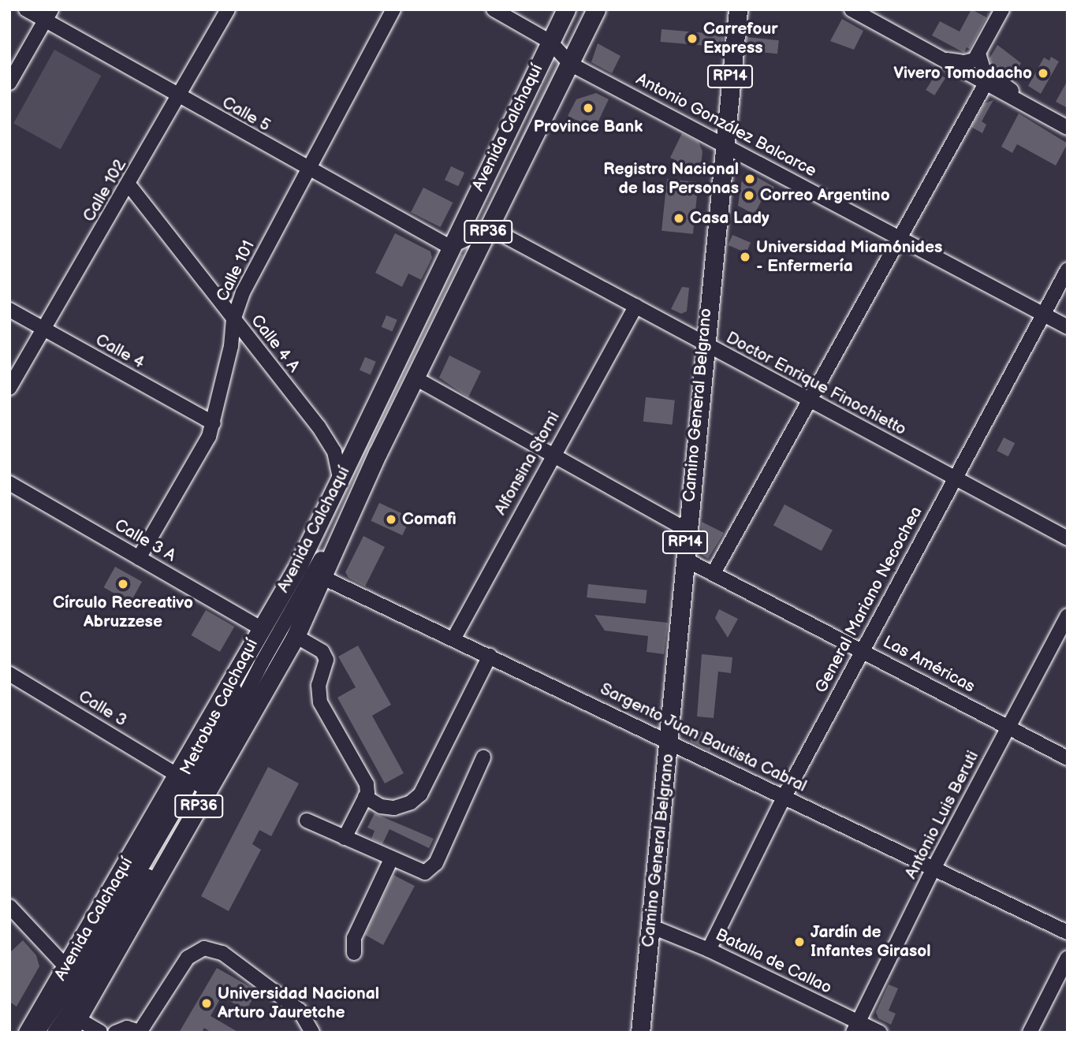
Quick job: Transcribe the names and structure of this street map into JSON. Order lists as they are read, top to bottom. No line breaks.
{"streets":{"main road":["RP14","Avenida Calchaquí","RP36","Camino General Belgrano"],"street":["Calle 5","Antonio González Balcarce","Calle 102","Calle 101","Calle 4 A","Calle 4","Doctor Enrique Finochietto","Alfonsina Storni","Calle 3 A","General Mariano Necochea","Las Américas","Metrobus Calchaquí","Calle 3","Sargento Juan Bautista Cabral","Antonio Luis Beruti","Batalla de Callao"]},"crossings":[["Calle 5","Avenida Calchaquí"],["Calle 5","Calle 102"],["Calle 5","Calle 101"],["Antonio González Balcarce","Avenida Calchaquí"],["Antonio González Balcarce","Camino General Belgrano"],["Antonio González Balcarce","General Mariano Necochea"],["Avenida Calchaquí","Calle 4 A"],["Avenida Calchaquí","Doctor Enrique Finochietto"],["Avenida Calchaquí","Calle 3 A"],["Avenida Calchaquí","Metrobus Calchaquí"],["Avenida Calchaquí","Calle 3"],["Avenida Calchaquí","Sargento Juan Bautista Cabral"],["Calle 102","Calle 4 A"],["Calle 102","Calle 4"],["Calle 101","Calle 4 A"],["Calle 101","Calle 4"],["Calle 101","Calle 3 A"],["Doctor Enrique Finochietto","Camino General Belgrano"],["Doctor Enrique Finochietto","Alfonsina Storni"],["Doctor Enrique Finochietto","General Mariano Necochea"],["Camino General Belgrano","Las Américas"],["Camino General Belgrano","Sargento Juan Bautista Cabral"],["Camino General Belgrano","Batalla de Callao"],["Alfonsina Storni","Sargento Juan Bautista Cabral"],["Calle 3 A","Metrobus Calchaquí"],["General Mariano Necochea","Las Américas"],["General Mariano Necochea","Sargento Juan Bautista Cabral"],["General Mariano Necochea","Batalla de Callao"],["Las Américas","Antonio Luis Beruti"],["Metrobus Calchaquí","Sargento Juan Bautista Cabral"],["Sargento Juan Bautista Cabral","Antonio Luis Beruti"],["Antonio Luis Beruti","Batalla de Callao"]],"places":["Carrefour Express","Vivero Tomodacho","Province Bank","Registro Nacional de las Personas","Correo Argentino","Casa Lady","Universidad Miamónides - Enfermería","Comafi","Círculo Recreativo Abruzzese","Jardín de Infantes Girasol","Universidad Nacional Arturo Jauretche"]}
